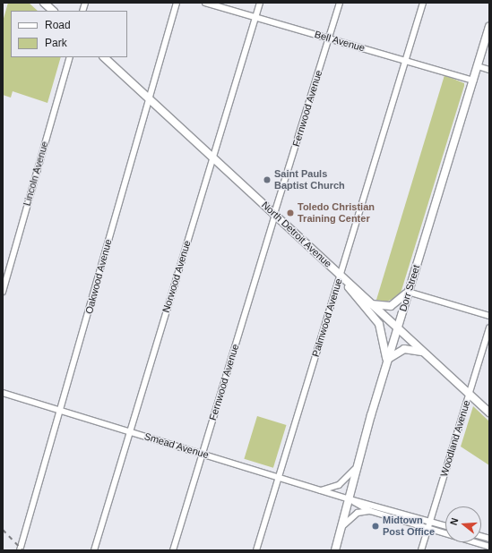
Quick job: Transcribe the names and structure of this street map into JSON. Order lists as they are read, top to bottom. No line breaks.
{"streets":{"main road":["North Detroit Avenue","Dorr Street"],"street":["Bell Avenue","Fernwood Avenue","Lincoln Avenue","Oakwood Avenue","Norwood Avenue","Palmwood Avenue","Woodland Avenue","Smead Avenue"]},"crossings":[["Bell Avenue","Fernwood Avenue"],["Bell Avenue","Norwood Avenue"],["Bell Avenue","Dorr Street"],["Bell Avenue","Palmwood Avenue"],["Fernwood Avenue","North Detroit Avenue"],["Fernwood Avenue","Smead Avenue"],["North Detroit Avenue","Oakwood Avenue"],["North Detroit Avenue","Norwood Avenue"],["North Detroit Avenue","Dorr Street"],["North Detroit Avenue","Palmwood Avenue"],["North Detroit Avenue","Woodland Avenue"],["Oakwood Avenue","Smead Avenue"],["Norwood Avenue","Smead Avenue"],["Dorr Street","Smead Avenue"],["Palmwood Avenue","Smead Avenue"],["Woodland Avenue","Smead Avenue"]],"places":["Saint Pauls Baptist Church","Toledo Christian Training Center","Midtown Post Office"],"legend":["Road","Park"],"north":"left"}
